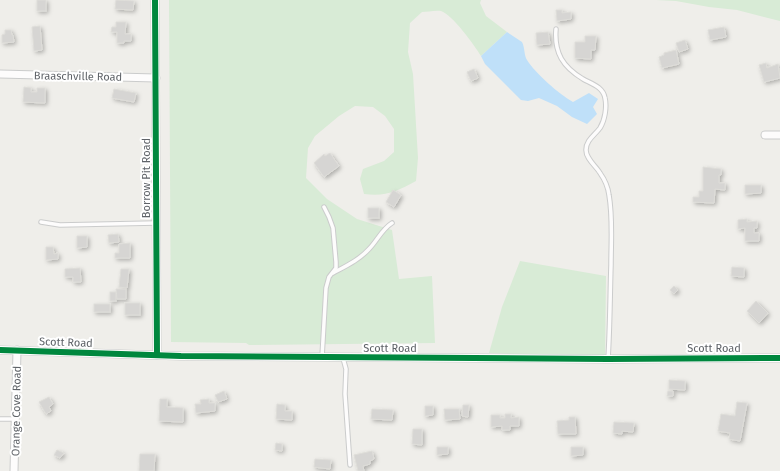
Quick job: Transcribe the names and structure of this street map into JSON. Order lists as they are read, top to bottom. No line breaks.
{"streets":{"street":["Braaschville Road","Borrow Pit Road","Scott Road","Orange Cove Road"]},"crossings":[["Braaschville Road","Borrow Pit Road"],["Borrow Pit Road","Scott Road"],["Scott Road","Orange Cove Road"]]}
